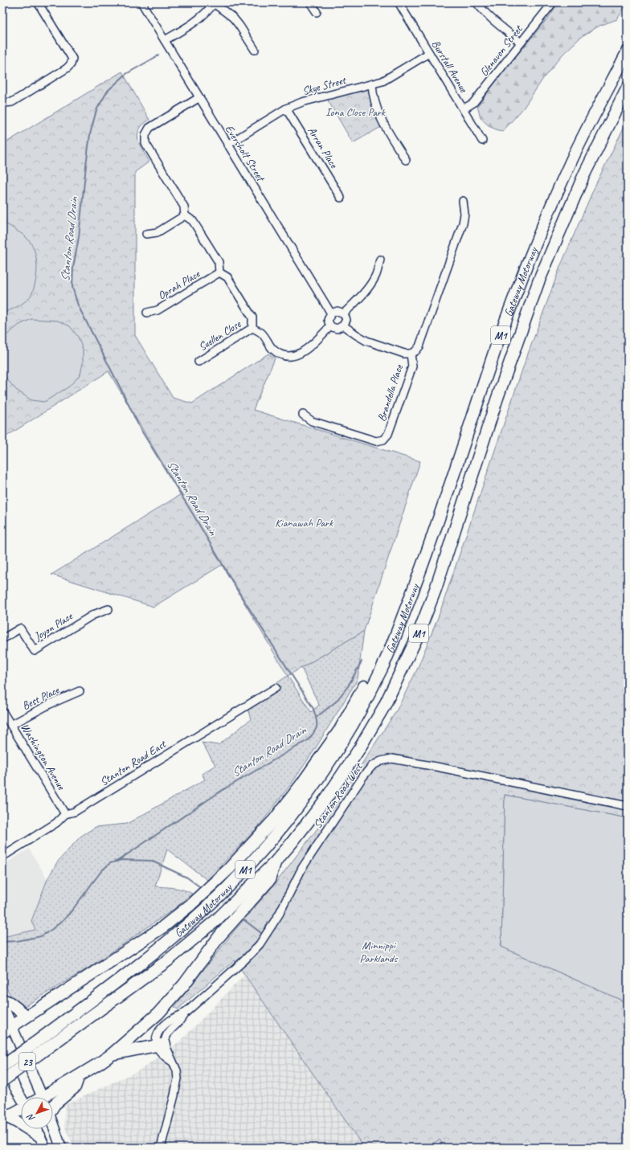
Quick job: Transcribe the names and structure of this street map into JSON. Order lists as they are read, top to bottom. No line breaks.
{"streets":{"highway":["Gateway Motorway","M1"],"main road":["23"],"street":["Glenavon Street","Burstall Avenue","Skye Street","Arran Place","Eversholt Street","Oprah Place","Suellen Close","Brandella Place","Joyon Place","Best Place","Washington Avenue","Stanton Road East","Stanton Road West"]},"crossings":[["Glenavon Street","Burstall Avenue"],["Burstall Avenue","Skye Street"],["Skye Street","Arran Place"],["Skye Street","Eversholt Street"],["Best Place","Washington Avenue"],["Washington Avenue","Stanton Road East"]],"water":["Stanton Road Drain"],"parks":["Iona Close Park","Kianawah Park","Minnippi Parklands"],"north":"bottom left"}
